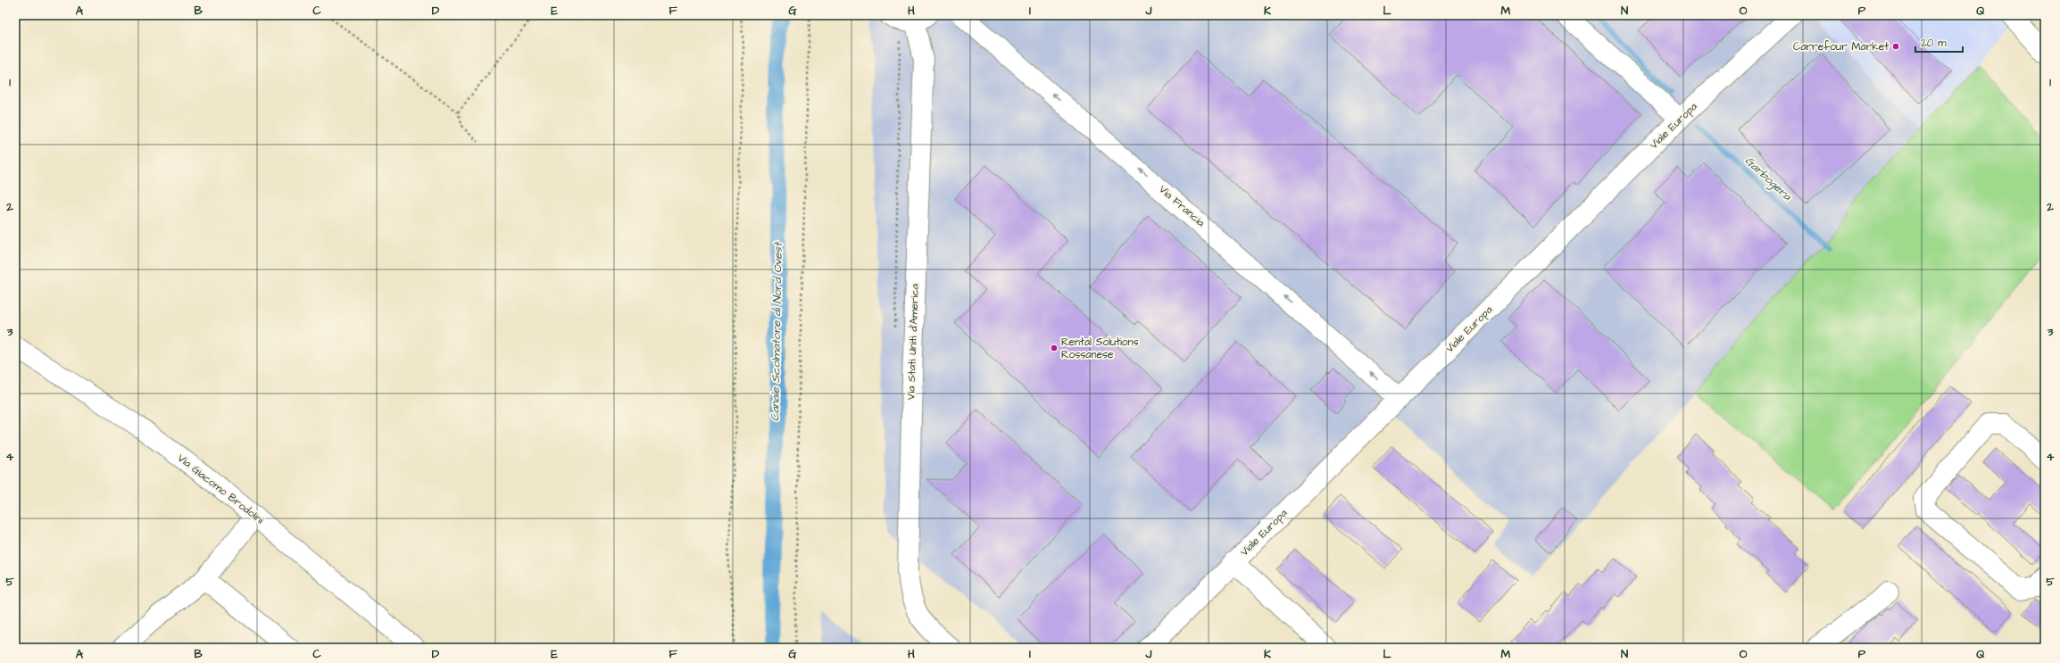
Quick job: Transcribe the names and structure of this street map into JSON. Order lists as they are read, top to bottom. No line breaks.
{"streets":{"street":["Viale Europa","Via Francia","Via Stati Uniti d'America","Via Giacomo Brodolini"]},"crossings":[["Viale Europa","Via Francia"]],"one_way":["Via Francia"],"water":["Garbogera","Canale Scolmatore di Nord Ovest"],"places":["Carrefour Market","Rental Solutions Rossanese"],"scale_bar":"20 m","grid":{"columns":["A","B","C","D","E","F","G","H","I","J","K","L","M","N","O","P","Q"],"rows":["1","2","3","4","5"]}}
